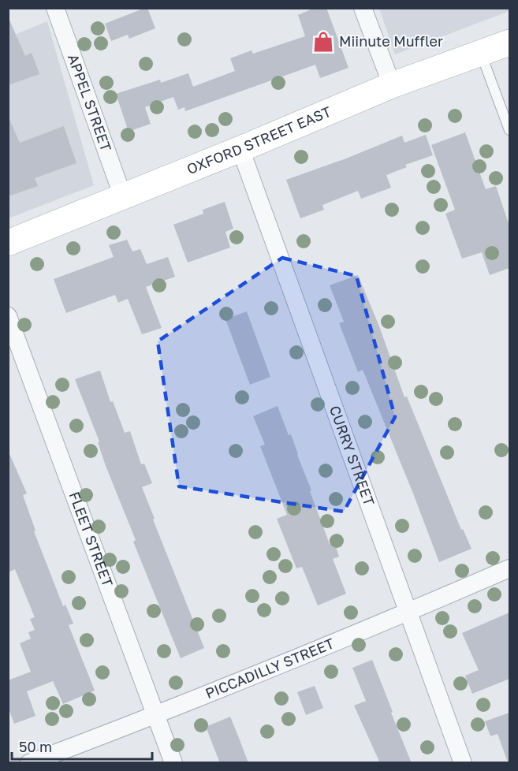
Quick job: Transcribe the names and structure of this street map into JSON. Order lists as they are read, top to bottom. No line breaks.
{"streets":{"main road":["OXFORD STREET EAST"],"street":["APPEL STREET","CURRY STREET","FLEET STREET","PICCADILLY STREET"]},"crossings":[["APPEL STREET","OXFORD STREET EAST"],["OXFORD STREET EAST","CURRY STREET"],["CURRY STREET","PICCADILLY STREET"],["FLEET STREET","PICCADILLY STREET"]],"places":{"shop":["Miinute Muffler"]},"scale_bar":"50 m"}
